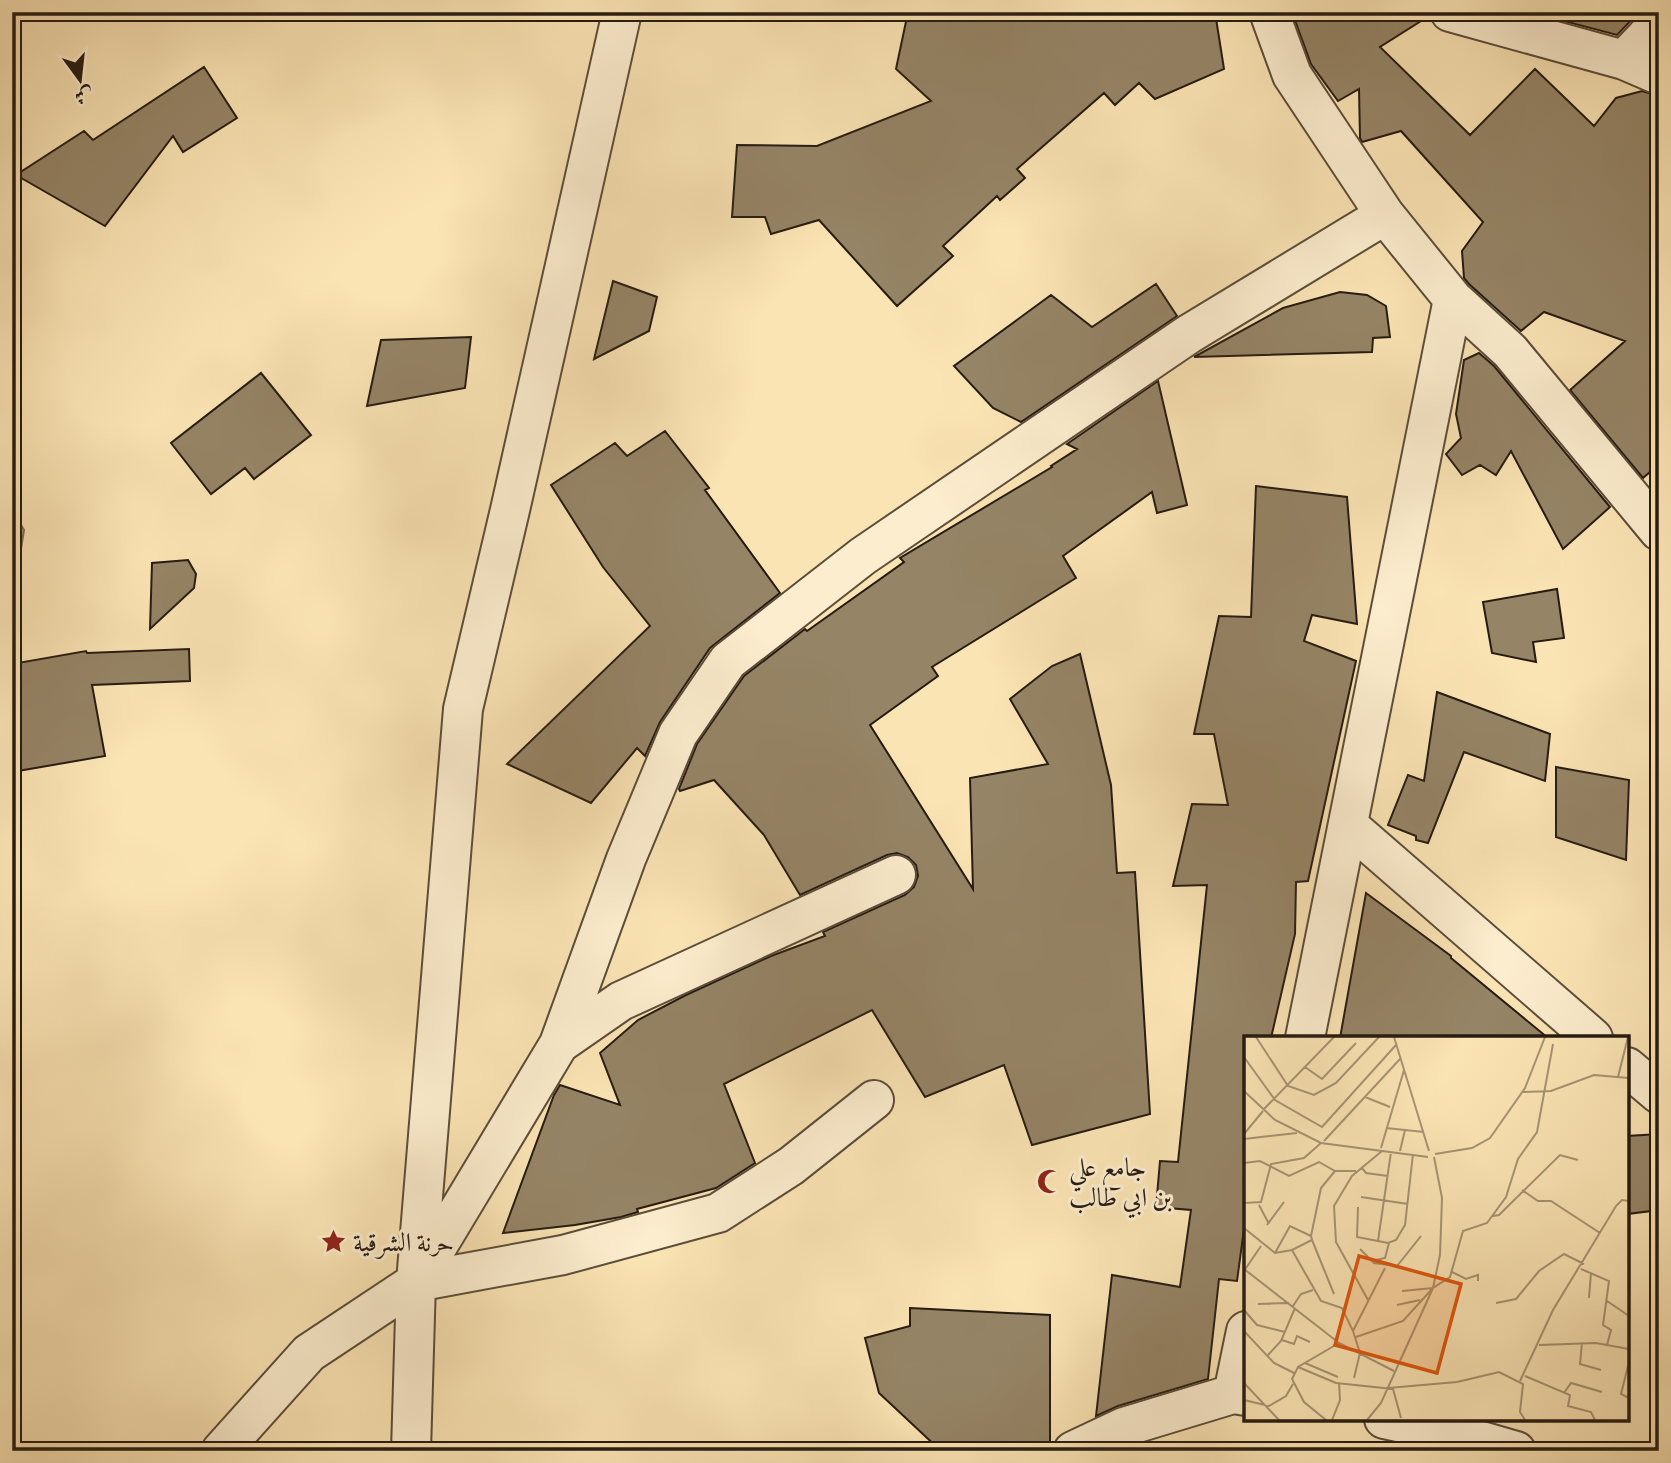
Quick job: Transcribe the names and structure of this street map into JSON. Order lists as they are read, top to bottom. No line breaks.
{"places":{"mosque":["جامع علي بن ابي طالب"],"place":["حرنة الشرقية"]},"north":"bottom"}
